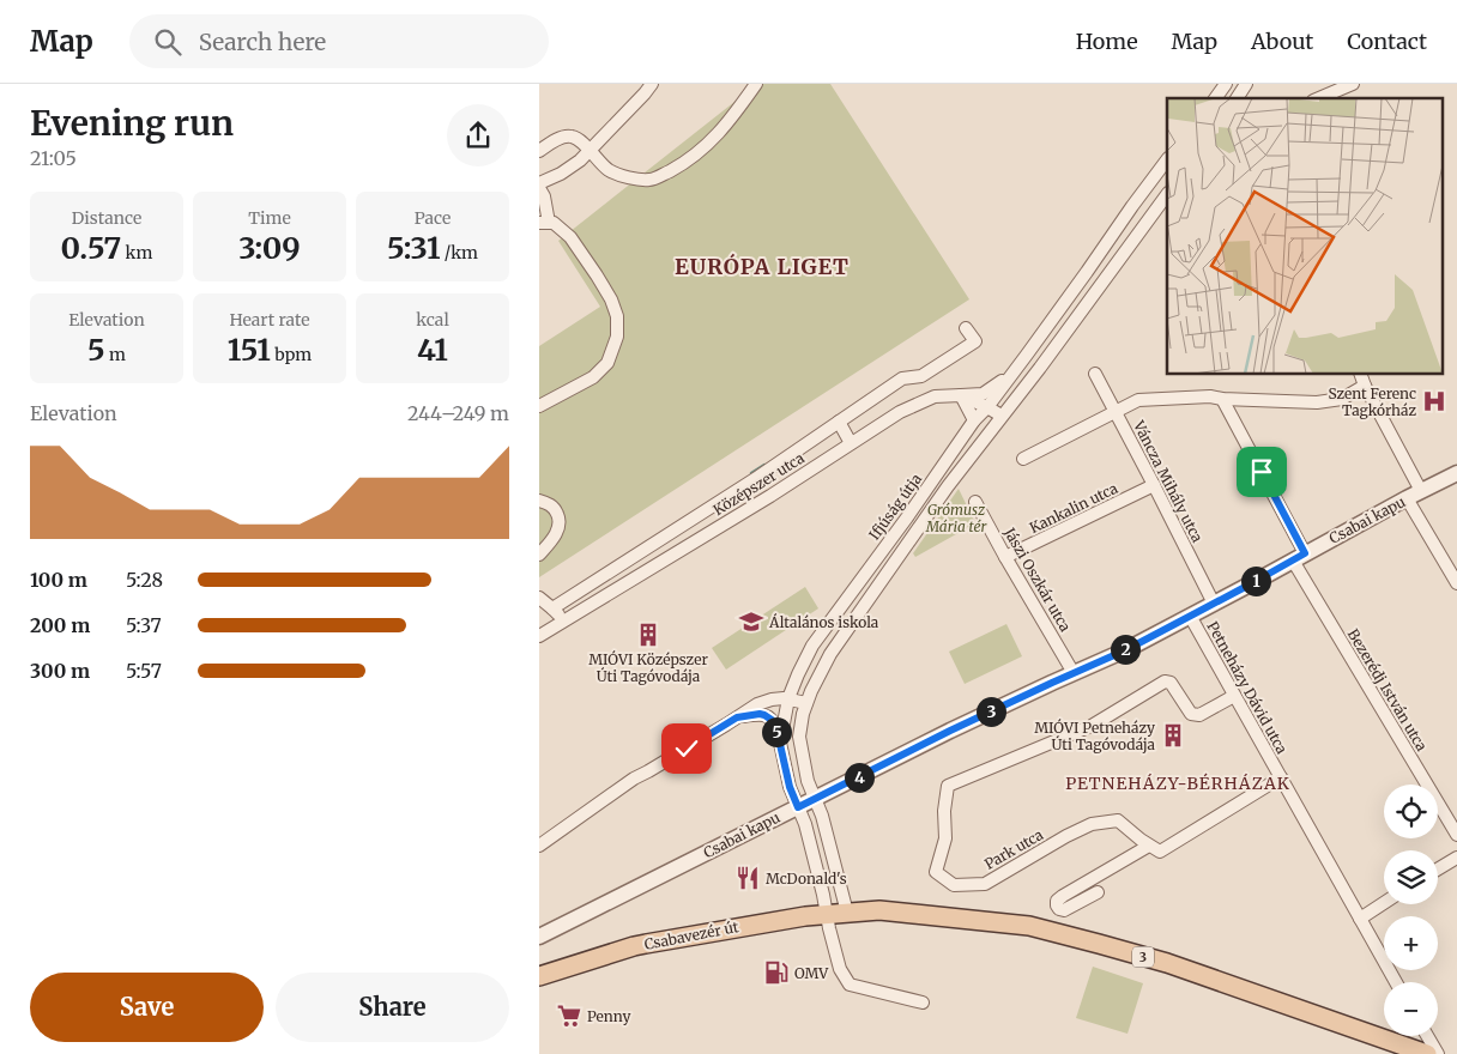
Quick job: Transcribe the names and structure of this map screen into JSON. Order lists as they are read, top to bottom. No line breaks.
{"streets":{"main road":["Csabavezér út","3"],"street":["Váncza Mihály utca","Középszer utca","Ifjúság útja","Kankalin utca","Csabai kapu","Jászi Oszkár utca","Petneházy Dávid utca","Bezerédj István utca","Park utca"]},"crossings":[["Váncza Mihály utca","Kankalin utca"],["Váncza Mihály utca","Csabai kapu"],["Középszer utca","Ifjúság útja"],["Ifjúság útja","Csabai kapu"],["Ifjúság útja","Csabavezér út"],["Kankalin utca","Jászi Oszkár utca"],["Csabai kapu","Jászi Oszkár utca"],["Csabai kapu","Petneházy Dávid utca"],["Csabai kapu","Bezerédj István utca"],["Petneházy Dávid utca","Park utca"],["Csabavezér út","3"]],"districts":["EURÓPA LIGET","PETNEHÁZY-BÉRHÁZAK"],"parks":["Grómusz Mária tér"],"places":{"hospital":["Szent Ferenc Tagkórház"],"school or university":["Általános iskola"],"building":["MIÓVI Középszer Úti Tagóvodája","MIÓVI Petneházy Úti Tagóvodája"],"restaurant":["McDonald's"],"fuel station":["OMV"],"supermarket":["Penny"]},"page":{"header":"Map","search":"Search here","nav":["Home","Map","About","Contact"],"heading":["Evening run","21:05"],"stats":[["Distance","0.57 km"],["Time","3:09"],["Pace","5:31 /km"],["Elevation","5 m"],["Heart rate","151 bpm"],["kcal","41"]],"chart":["Elevation","244–249 m"],"list":[{"name":"100 m","note":"5:28"},{"name":"200 m","note":"5:37"},{"name":"300 m","note":"5:57"}],"pins":["1","2","3","5","4"],"map_buttons":["+","−"],"buttons":["Save","Share"]}}
